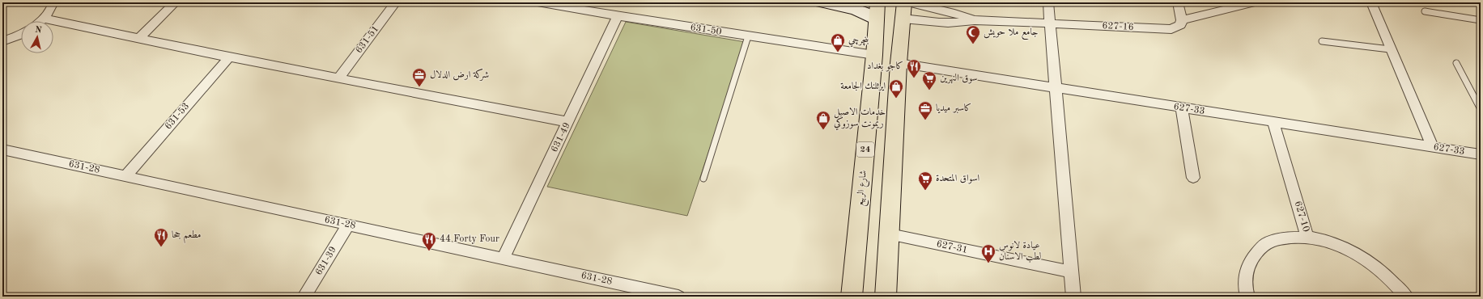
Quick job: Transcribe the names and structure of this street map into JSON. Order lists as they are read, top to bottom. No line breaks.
{"streets":{"main road":["24","شارع الربيع"],"street":["627-16","631-50","631-51","627-33","631-53","631-49","631-28","627-10","627-31","631-39"]},"crossings":[["631-50","631-49"],["631-50","شارع الربيع"],["627-33","627-10"],["631-53","631-28"],["631-49","631-28"],["631-28","631-39"]],"places":{"mosque":["جامع ملا حويش"],"shop":["بنچرچي","ايرثلنك الجامعة","خدمات الاصيل ريمونت سوزوكي"],"restaurant":["كاجو بغداد","مطعم جحا","44 Forty Four"],"office":["شركة ارض الدلال","كاسبر ميديا"],"supermarket":["سوق النهرين","اسواق المتحدة"],"hospital":["عيادة لانوس لطب الاسنان"]},"north":"top"}
